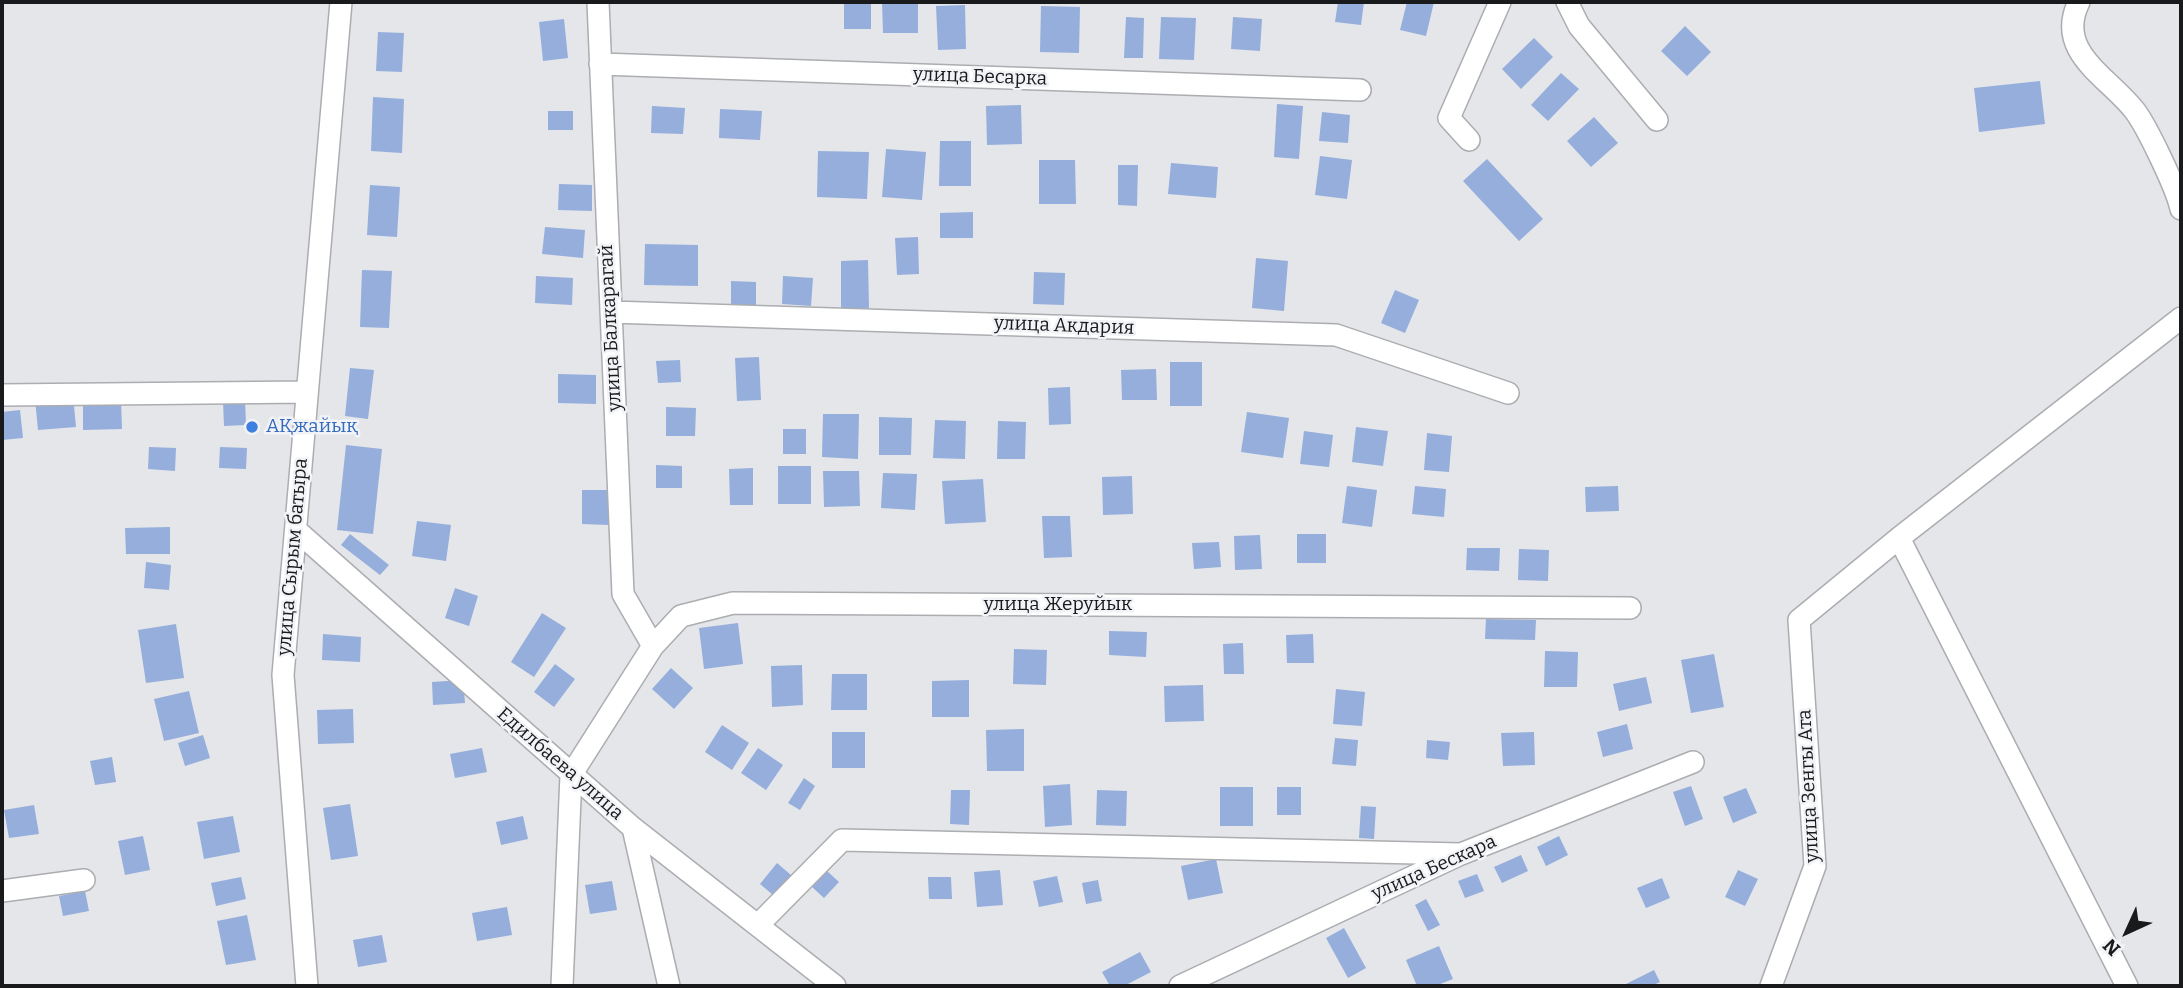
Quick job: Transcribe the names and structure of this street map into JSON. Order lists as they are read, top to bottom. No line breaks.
{"streets":{"street":["улица Бесарка","улица Акдария","улица Балкарагай","улица Сырым батыра","улица Жеруйык","Едилбаева улица","улица Зенгы Ата","улица Бескара"]},"crossings":[["улица Бесарка","улица Балкарагай"],["улица Акдария","улица Балкарагай"],["улица Балкарагай","улица Жеруйык"],["улица Сырым батыра","Едилбаева улица"],["улица Жеруйык","Едилбаева улица"]],"places":["АҚжайық"],"north":"bottom left"}
